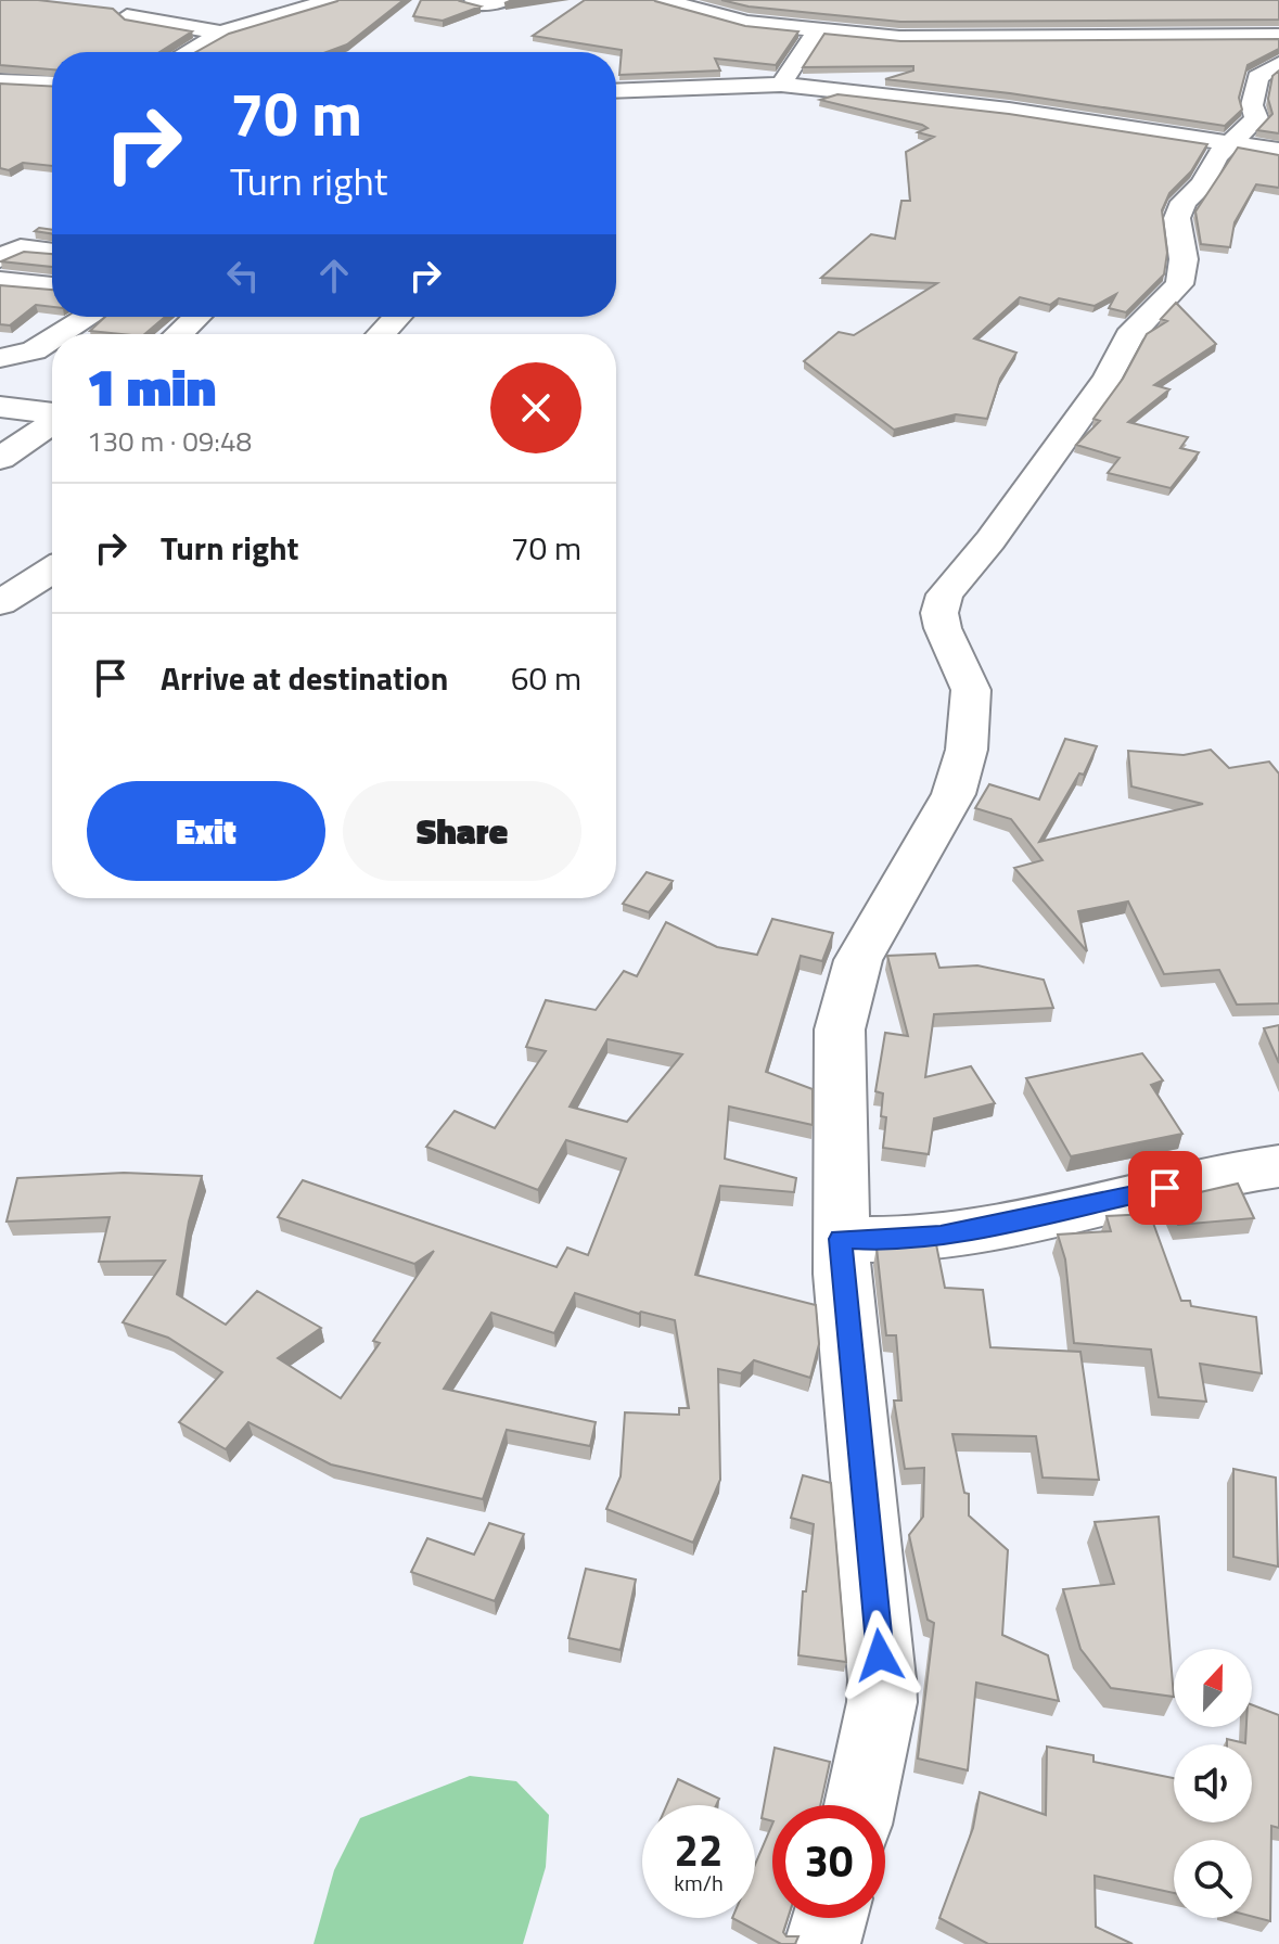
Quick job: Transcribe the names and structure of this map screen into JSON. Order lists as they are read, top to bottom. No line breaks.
{"north":"top","page":{"turn":["70 m","Turn right"],"heading":["1 min","130 m · 09:48"],"list":[{"name":"Turn right","value":"70 m"},{"name":"Arrive at destination","value":"60 m"}],"buttons":["Exit","Share"],"speed":"22 km/h","limit":"30"}}
